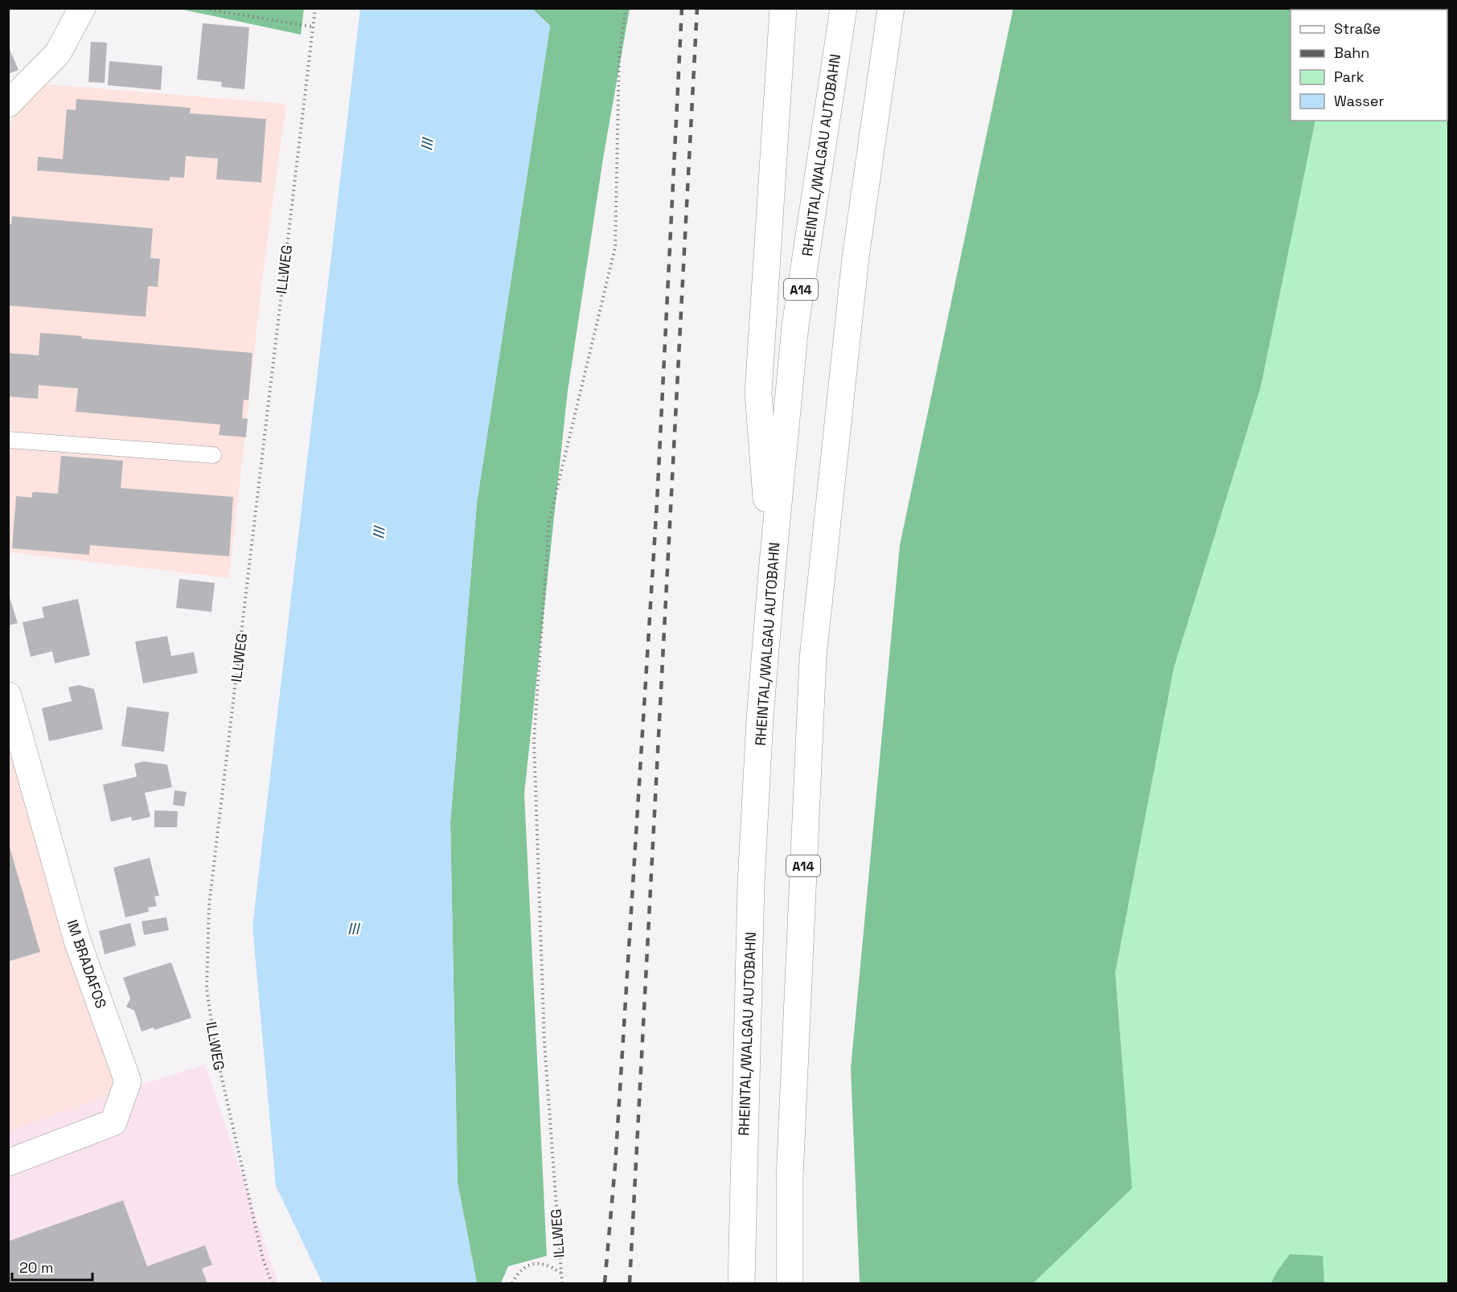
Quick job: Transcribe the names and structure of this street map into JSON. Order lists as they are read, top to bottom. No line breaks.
{"streets":{"main road":["RHEINTAL/WALGAU AUTOBAHN","A14","IM BRADAFOS"],"path":["ILLWEG"]},"water":["Ill"],"legend":["Straße","Bahn","Park","Wasser"],"scale_bar":"20 m"}
